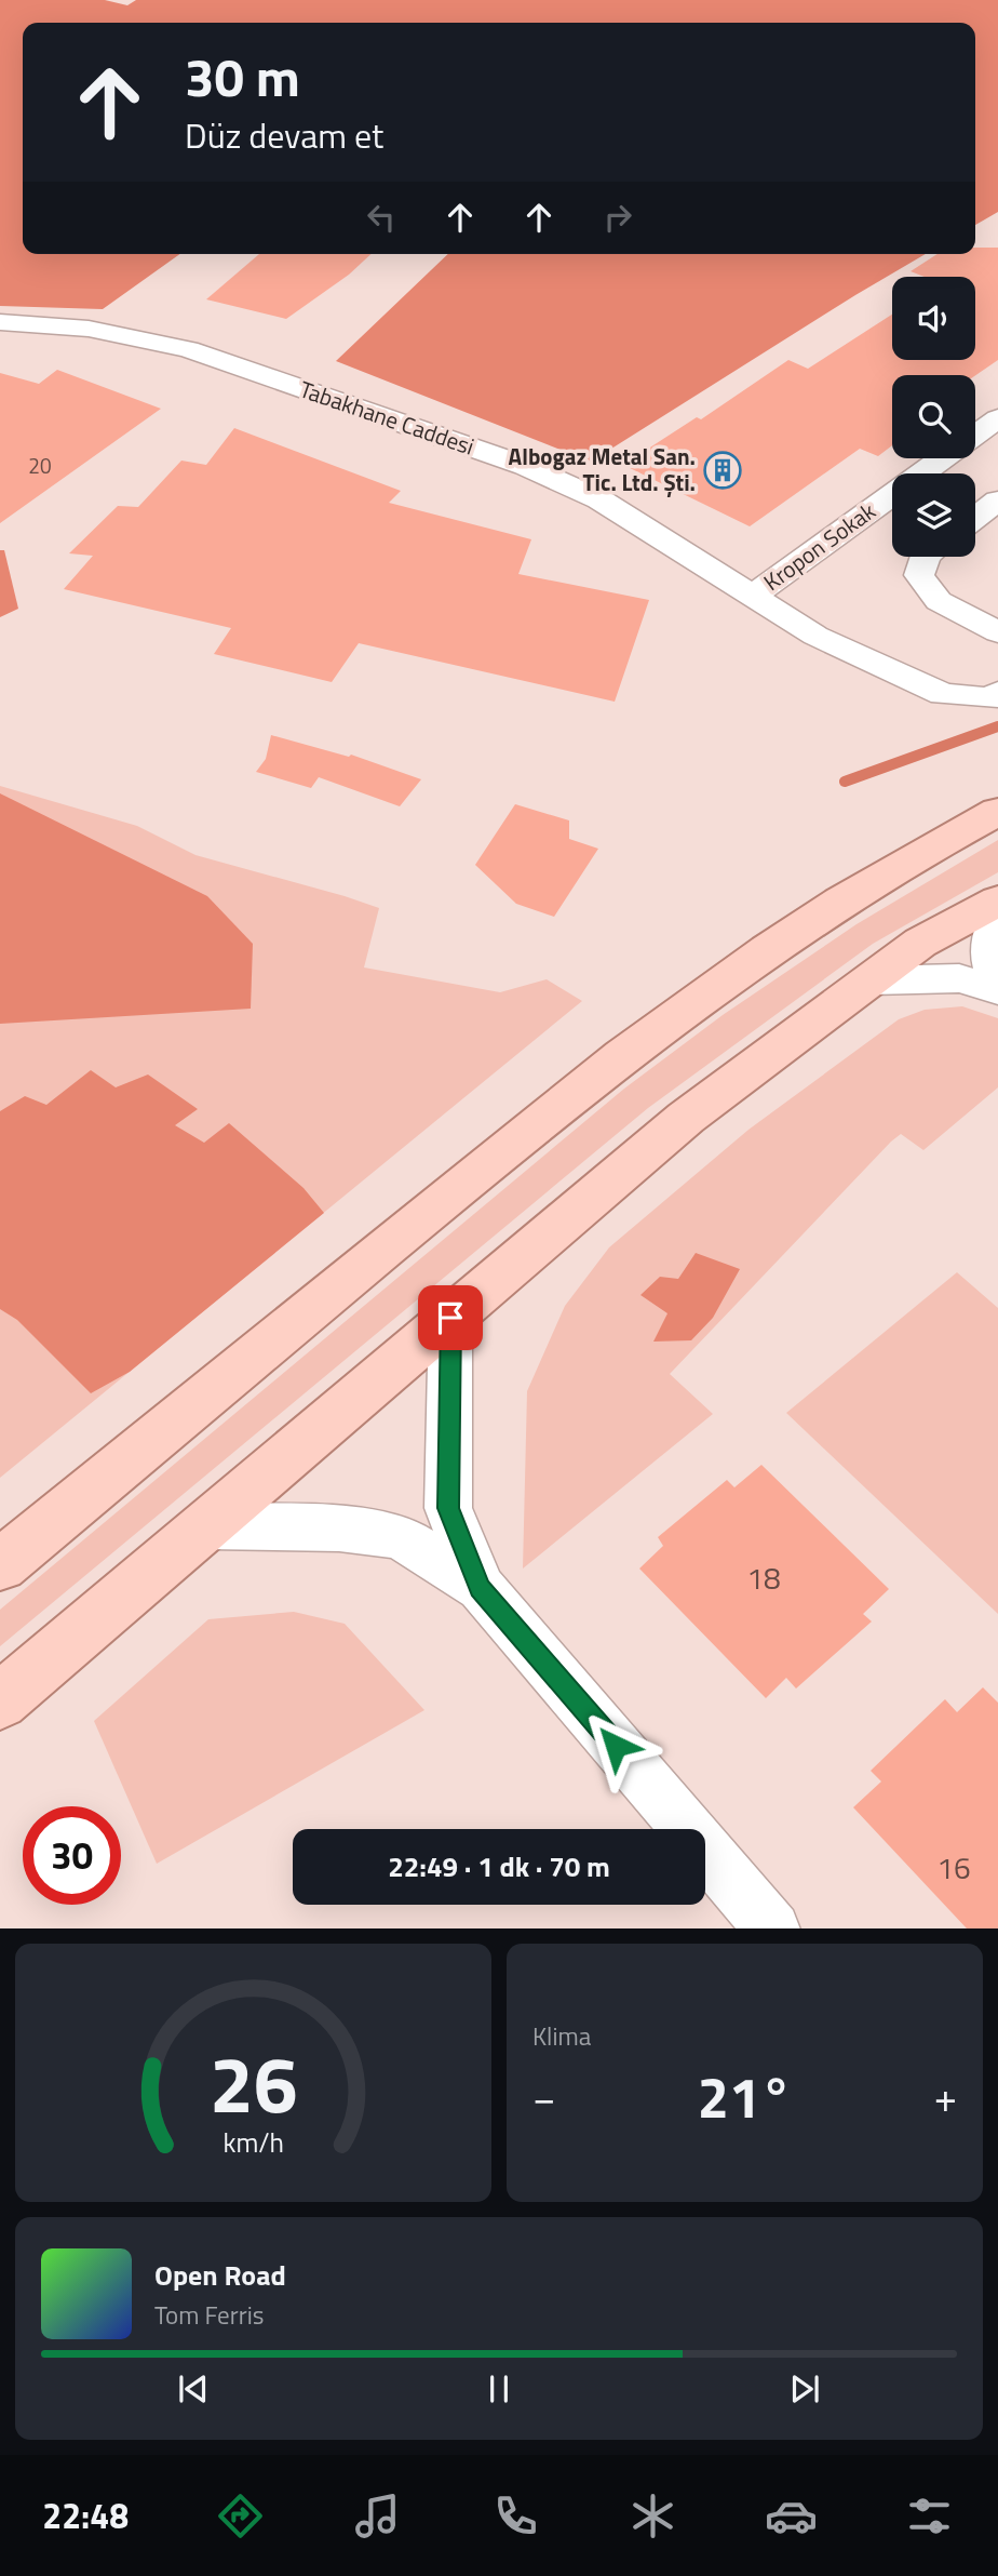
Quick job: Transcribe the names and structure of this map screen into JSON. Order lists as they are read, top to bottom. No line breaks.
{"streets":{"street":["Tabakhane Caddesi","Kropon Sokak"]},"crossings":[["Tabakhane Caddesi","Kropon Sokak"]],"places":{"building":["Albogaz Metal San. Tic. Ltd. Şti."]},"house_numbers":["20","18","16"],"page":{"turn":["30 m","Düz devam et"],"limit":"30","trip":"22:49 · 1 dk · 70 m","tile":"Klima","heat":["−","21°","+"],"song":["Open Road","Tom Ferris"],"tabs":"22:48","gauge":["26","km/h"]}}
